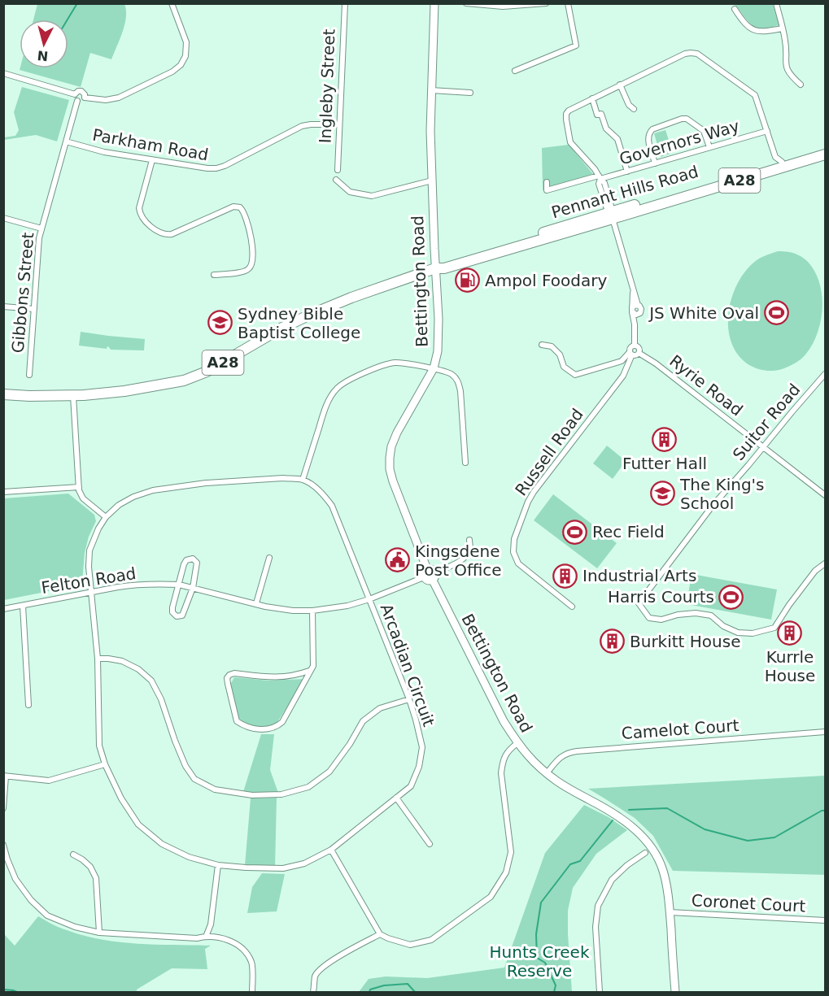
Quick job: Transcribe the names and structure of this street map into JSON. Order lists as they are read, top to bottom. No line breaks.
{"streets":{"highway":["A28","Pennant Hills Road"],"main road":["Bettington Road"],"street":["Ingleby Street","Governors Way","Parkham Road","Gibbons Street","Ryrie Road","Suitor Road","Russell Road","Felton Road","Arcadian Circuit","Camelot Court","Coronet Court"]},"crossings":[["Ingleby Street","Parkham Road"],["Parkham Road","Gibbons Street"],["Pennant Hills Road","Bettington Road"],["Bettington Road","Felton Road"],["Bettington Road","Camelot Court"],["Bettington Road","Coronet Court"],["Ryrie Road","Suitor Road"],["Ryrie Road","Russell Road"],["Felton Road","Arcadian Circuit"]],"parks":["Hunts Creek Reserve"],"places":{"fuel station":["Ampol Foodary"],"sports":["JS White Oval","Rec Field","Harris Courts"],"school or university":["Sydney Bible Baptist College","The King's School"],"building":["Futter Hall","Industrial Arts","Kurrle House","Burkitt House"],"public building":["Kingsdene Post Office"]},"north":"bottom"}
